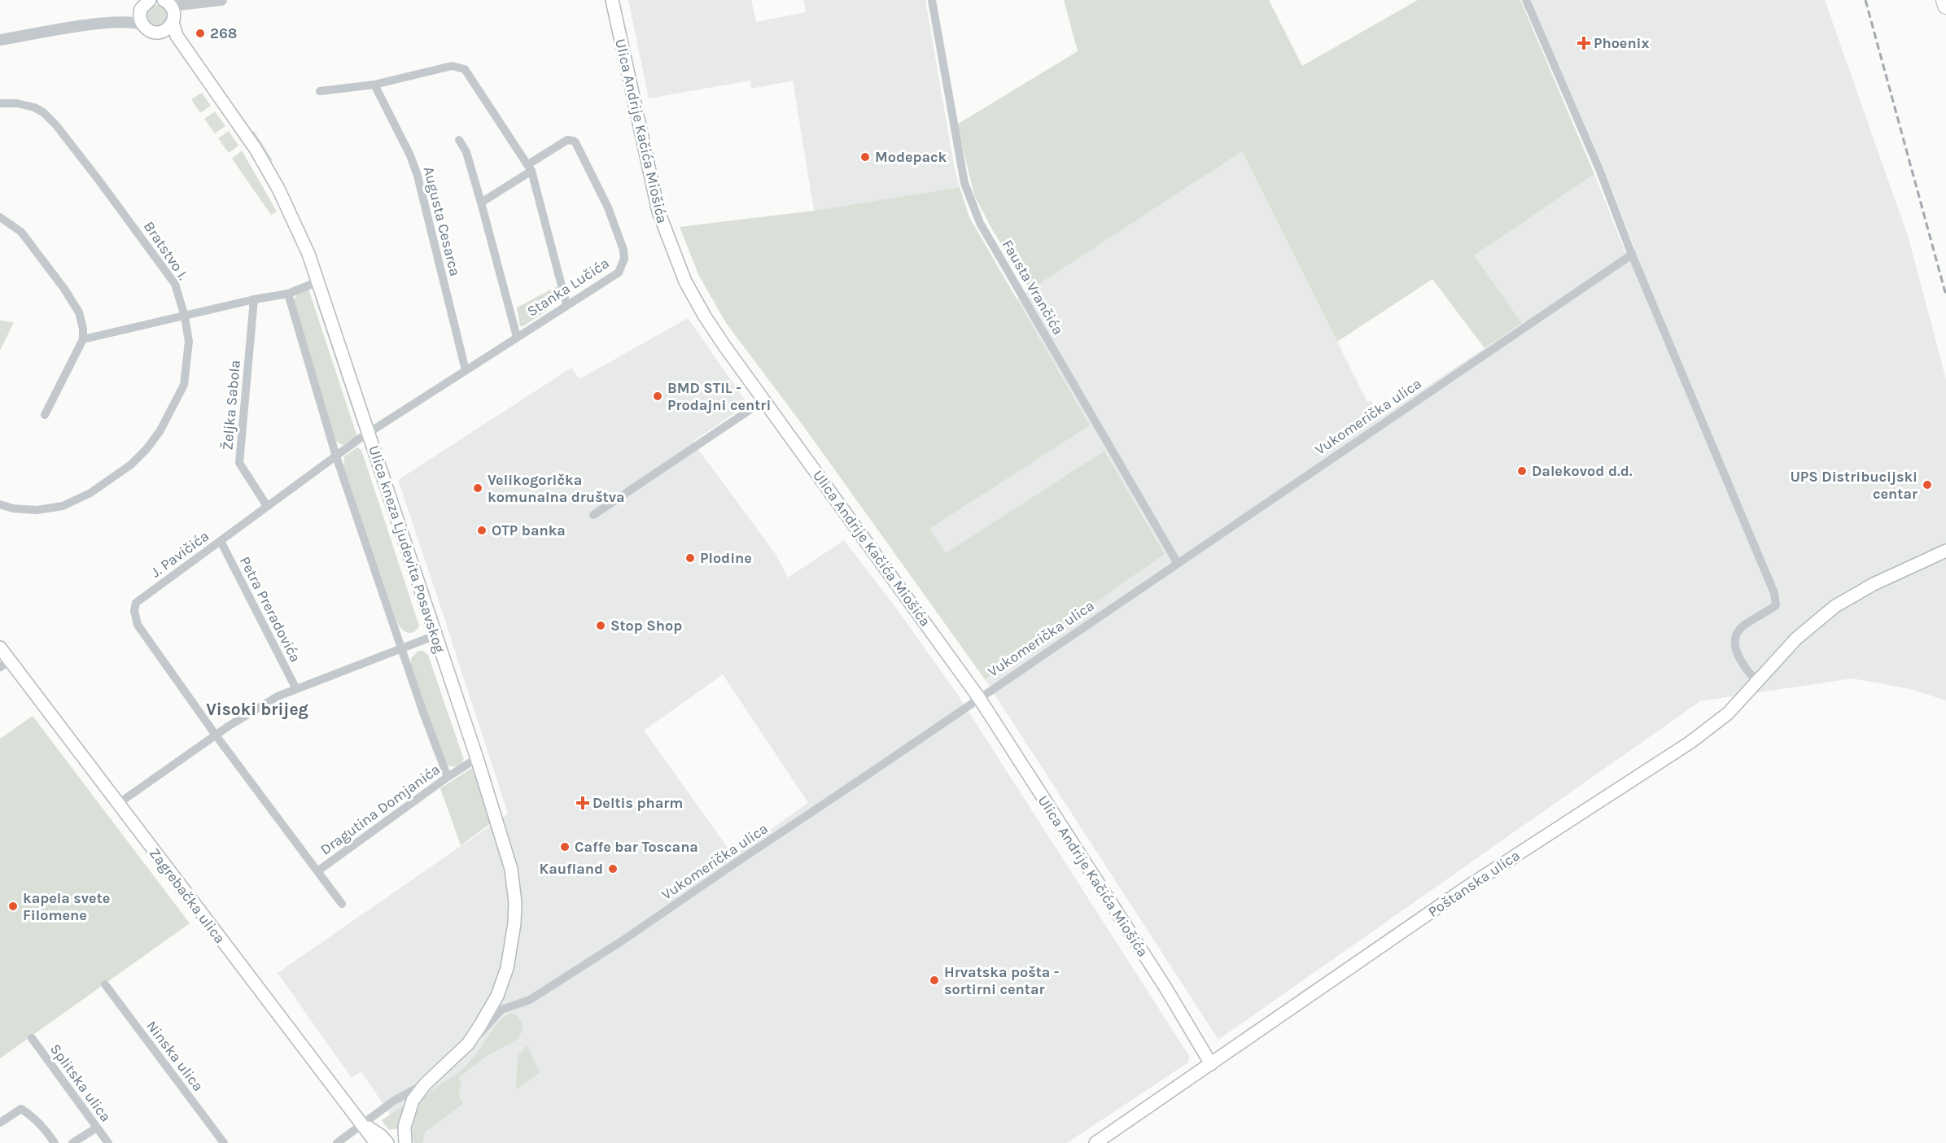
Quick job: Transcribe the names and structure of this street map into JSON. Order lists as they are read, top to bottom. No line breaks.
{"streets":{"main road":["Ulica Andrije Kačića Miošića","Ulica kneza Ljudevita Posavskog","Poštanska ulica","Zagrebačka ulica"],"street":["Augusta Cesarca","Bratstvo I.","Stanka Lučića","Fausta Vrančića","Željka Sabola","Vukomerička ulica","J. Pavičića","Petra Preradovića","Dragutina Domjanića","Ninska ulica","Splitska ulica"]},"crossings":[["Ulica Andrije Kačića Miošića","Vukomerička ulica"],["Ulica Andrije Kačića Miošića","Poštanska ulica"],["Augusta Cesarca","Stanka Lučića"],["Stanka Lučića","Ulica kneza Ljudevita Posavskog"],["Stanka Lučića","J. Pavičića"],["Fausta Vrančića","Vukomerička ulica"],["Željka Sabola","J. Pavičića"],["Vukomerička ulica","Ulica kneza Ljudevita Posavskog"],["Ulica kneza Ljudevita Posavskog","J. Pavičića"],["Ulica kneza Ljudevita Posavskog","Dragutina Domjanića"],["J. Pavičića","Petra Preradovića"],["J. Pavičića","Dragutina Domjanića"]],"districts":["Visoki brijeg"],"places":{"other":["268","Modepack","BMD STIL - Prodajni centri","Dalekovod d.d.","UPS Distribucijski centar","Velikogorička komunalna društva","OTP banka","Plodine","Stop Shop","Caffe bar Toscana","Kaufland","kapela svete Filomene","Hrvatska pošta - sortirni centar"],"health":["Phoenix","Deltis pharm"]}}
